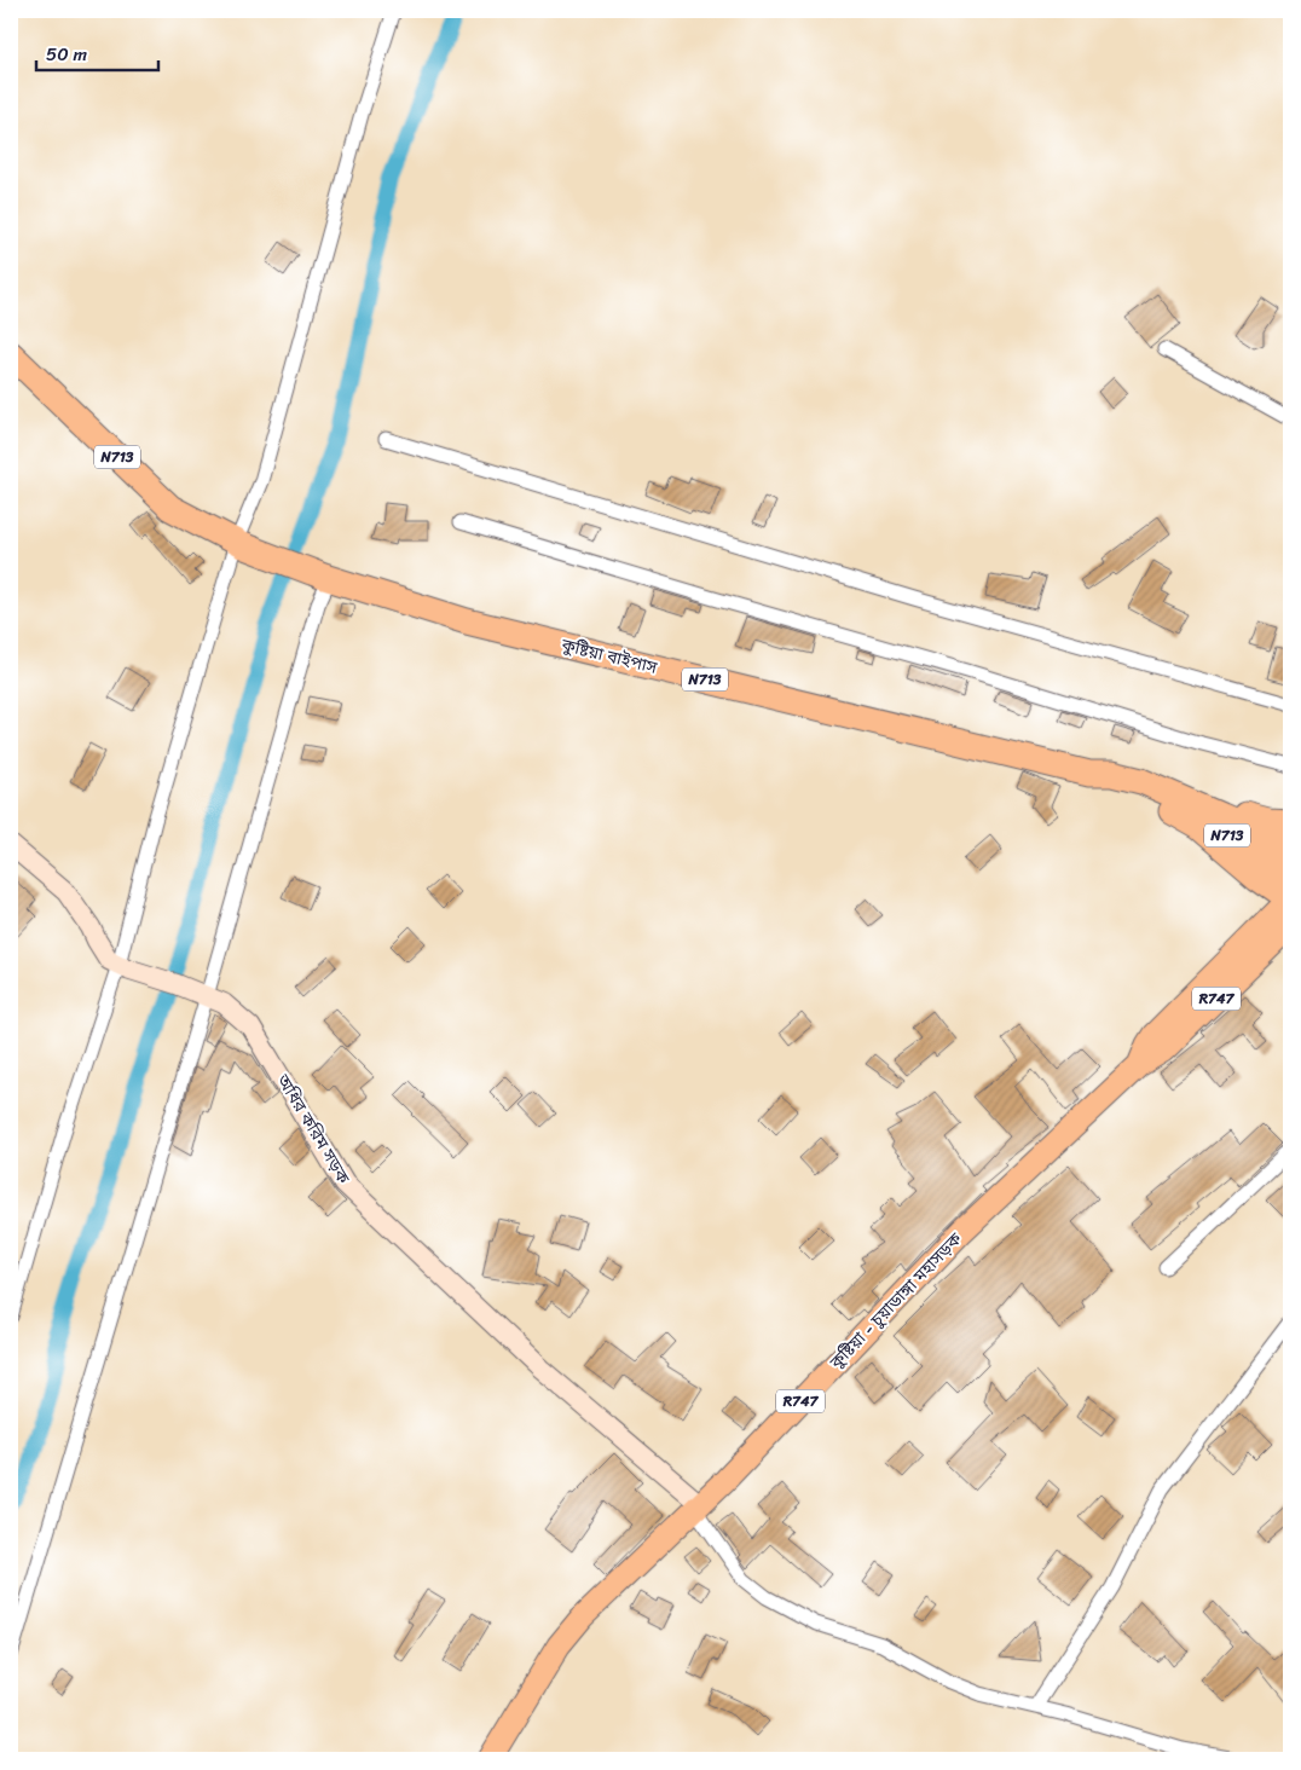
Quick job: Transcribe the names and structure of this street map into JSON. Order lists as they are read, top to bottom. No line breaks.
{"streets":{"highway":["N713","কুষ্টিয়া বাইপাস"],"main road":["R747","অধির করিম সড়ক","কুষ্টিয়া - চুয়াডাঙ্গা মহাসড়ক"]},"crossings":[["অধির করিম সড়ক","কুষ্টিয়া - চুয়াডাঙ্গা মহাসড়ক"]],"scale_bar":"50 m"}
